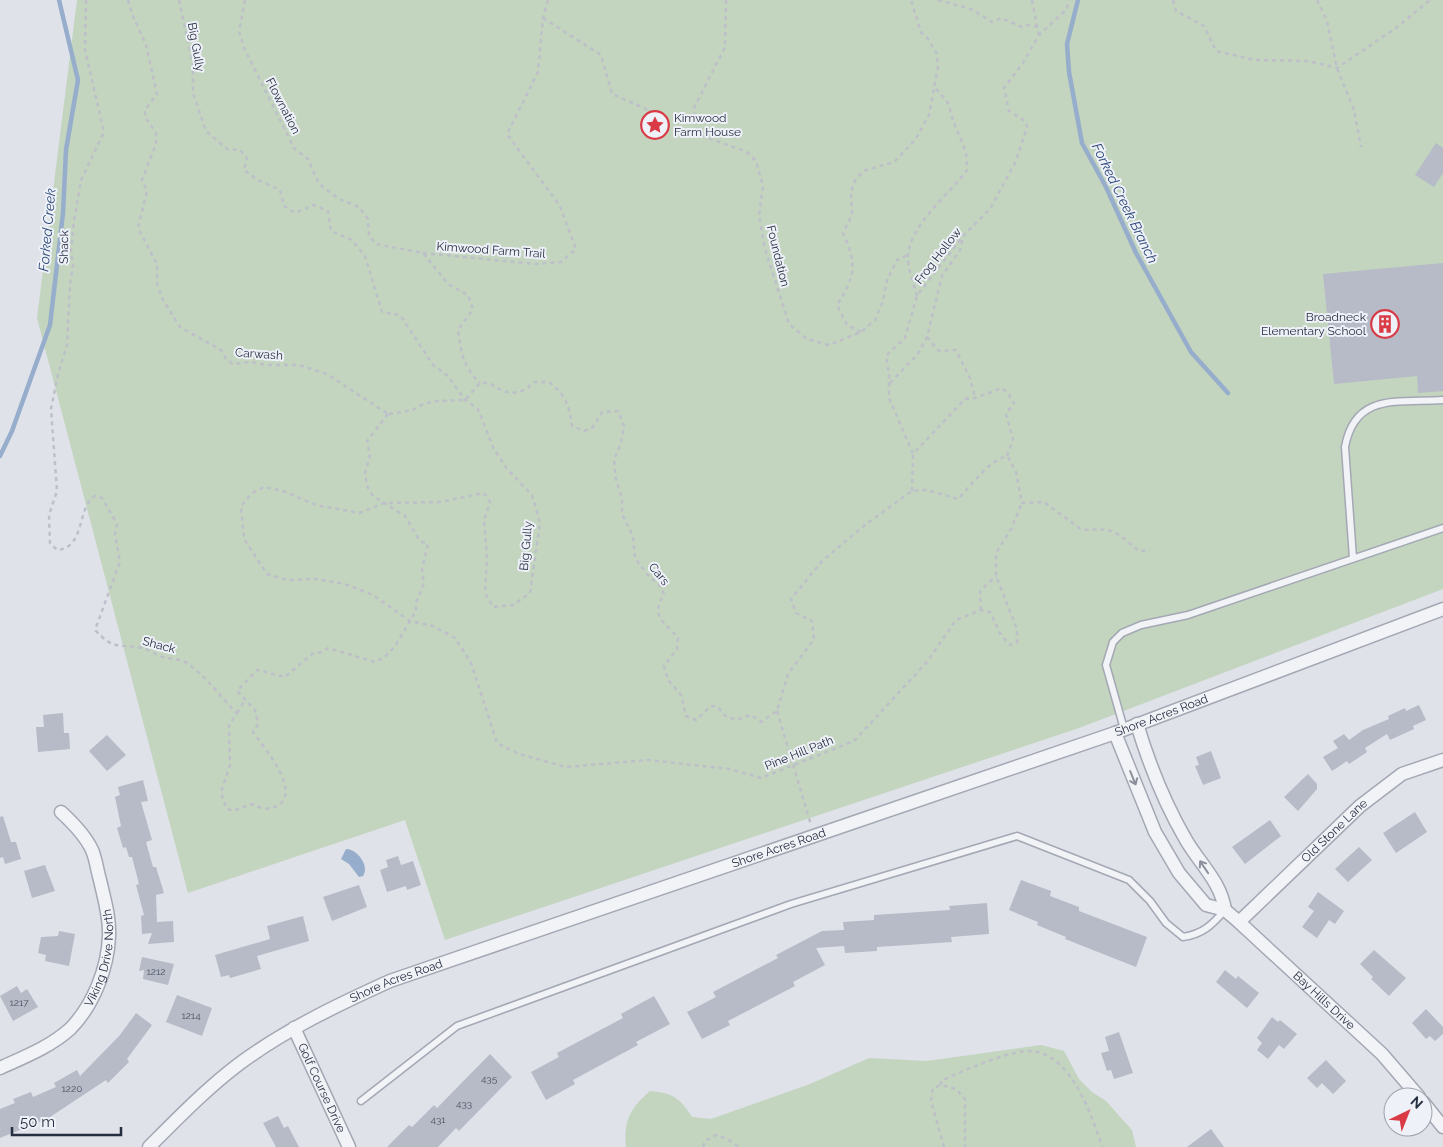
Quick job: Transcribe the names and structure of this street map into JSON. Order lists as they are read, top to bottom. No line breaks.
{"streets":{"street":["Shore Acres Road","Old Stone Lane","Viking Drive North","Bay Hills Drive","Golf Course Drive"],"path":["Big Gully","Flownation","Shack","Kimwood Farm Trail","Foundation","Frog Hollow","Carwash","Cars","Pine Hill Path"]},"crossings":[["Big Gully","Pine Hill Path"],["Flownation","Kimwood Farm Trail"],["Shore Acres Road","Bay Hills Drive"],["Shore Acres Road","Golf Course Drive"],["Old Stone Lane","Bay Hills Drive"]],"water":["Forked Creek Branch","Forked Creek"],"places":{"place":["Kimwood Farm House"],"building":["Broadneck Elementary School"]},"house_numbers":["1212","1217","1214","435","1220","433","431"],"scale_bar":"50 m","north":"top right"}
